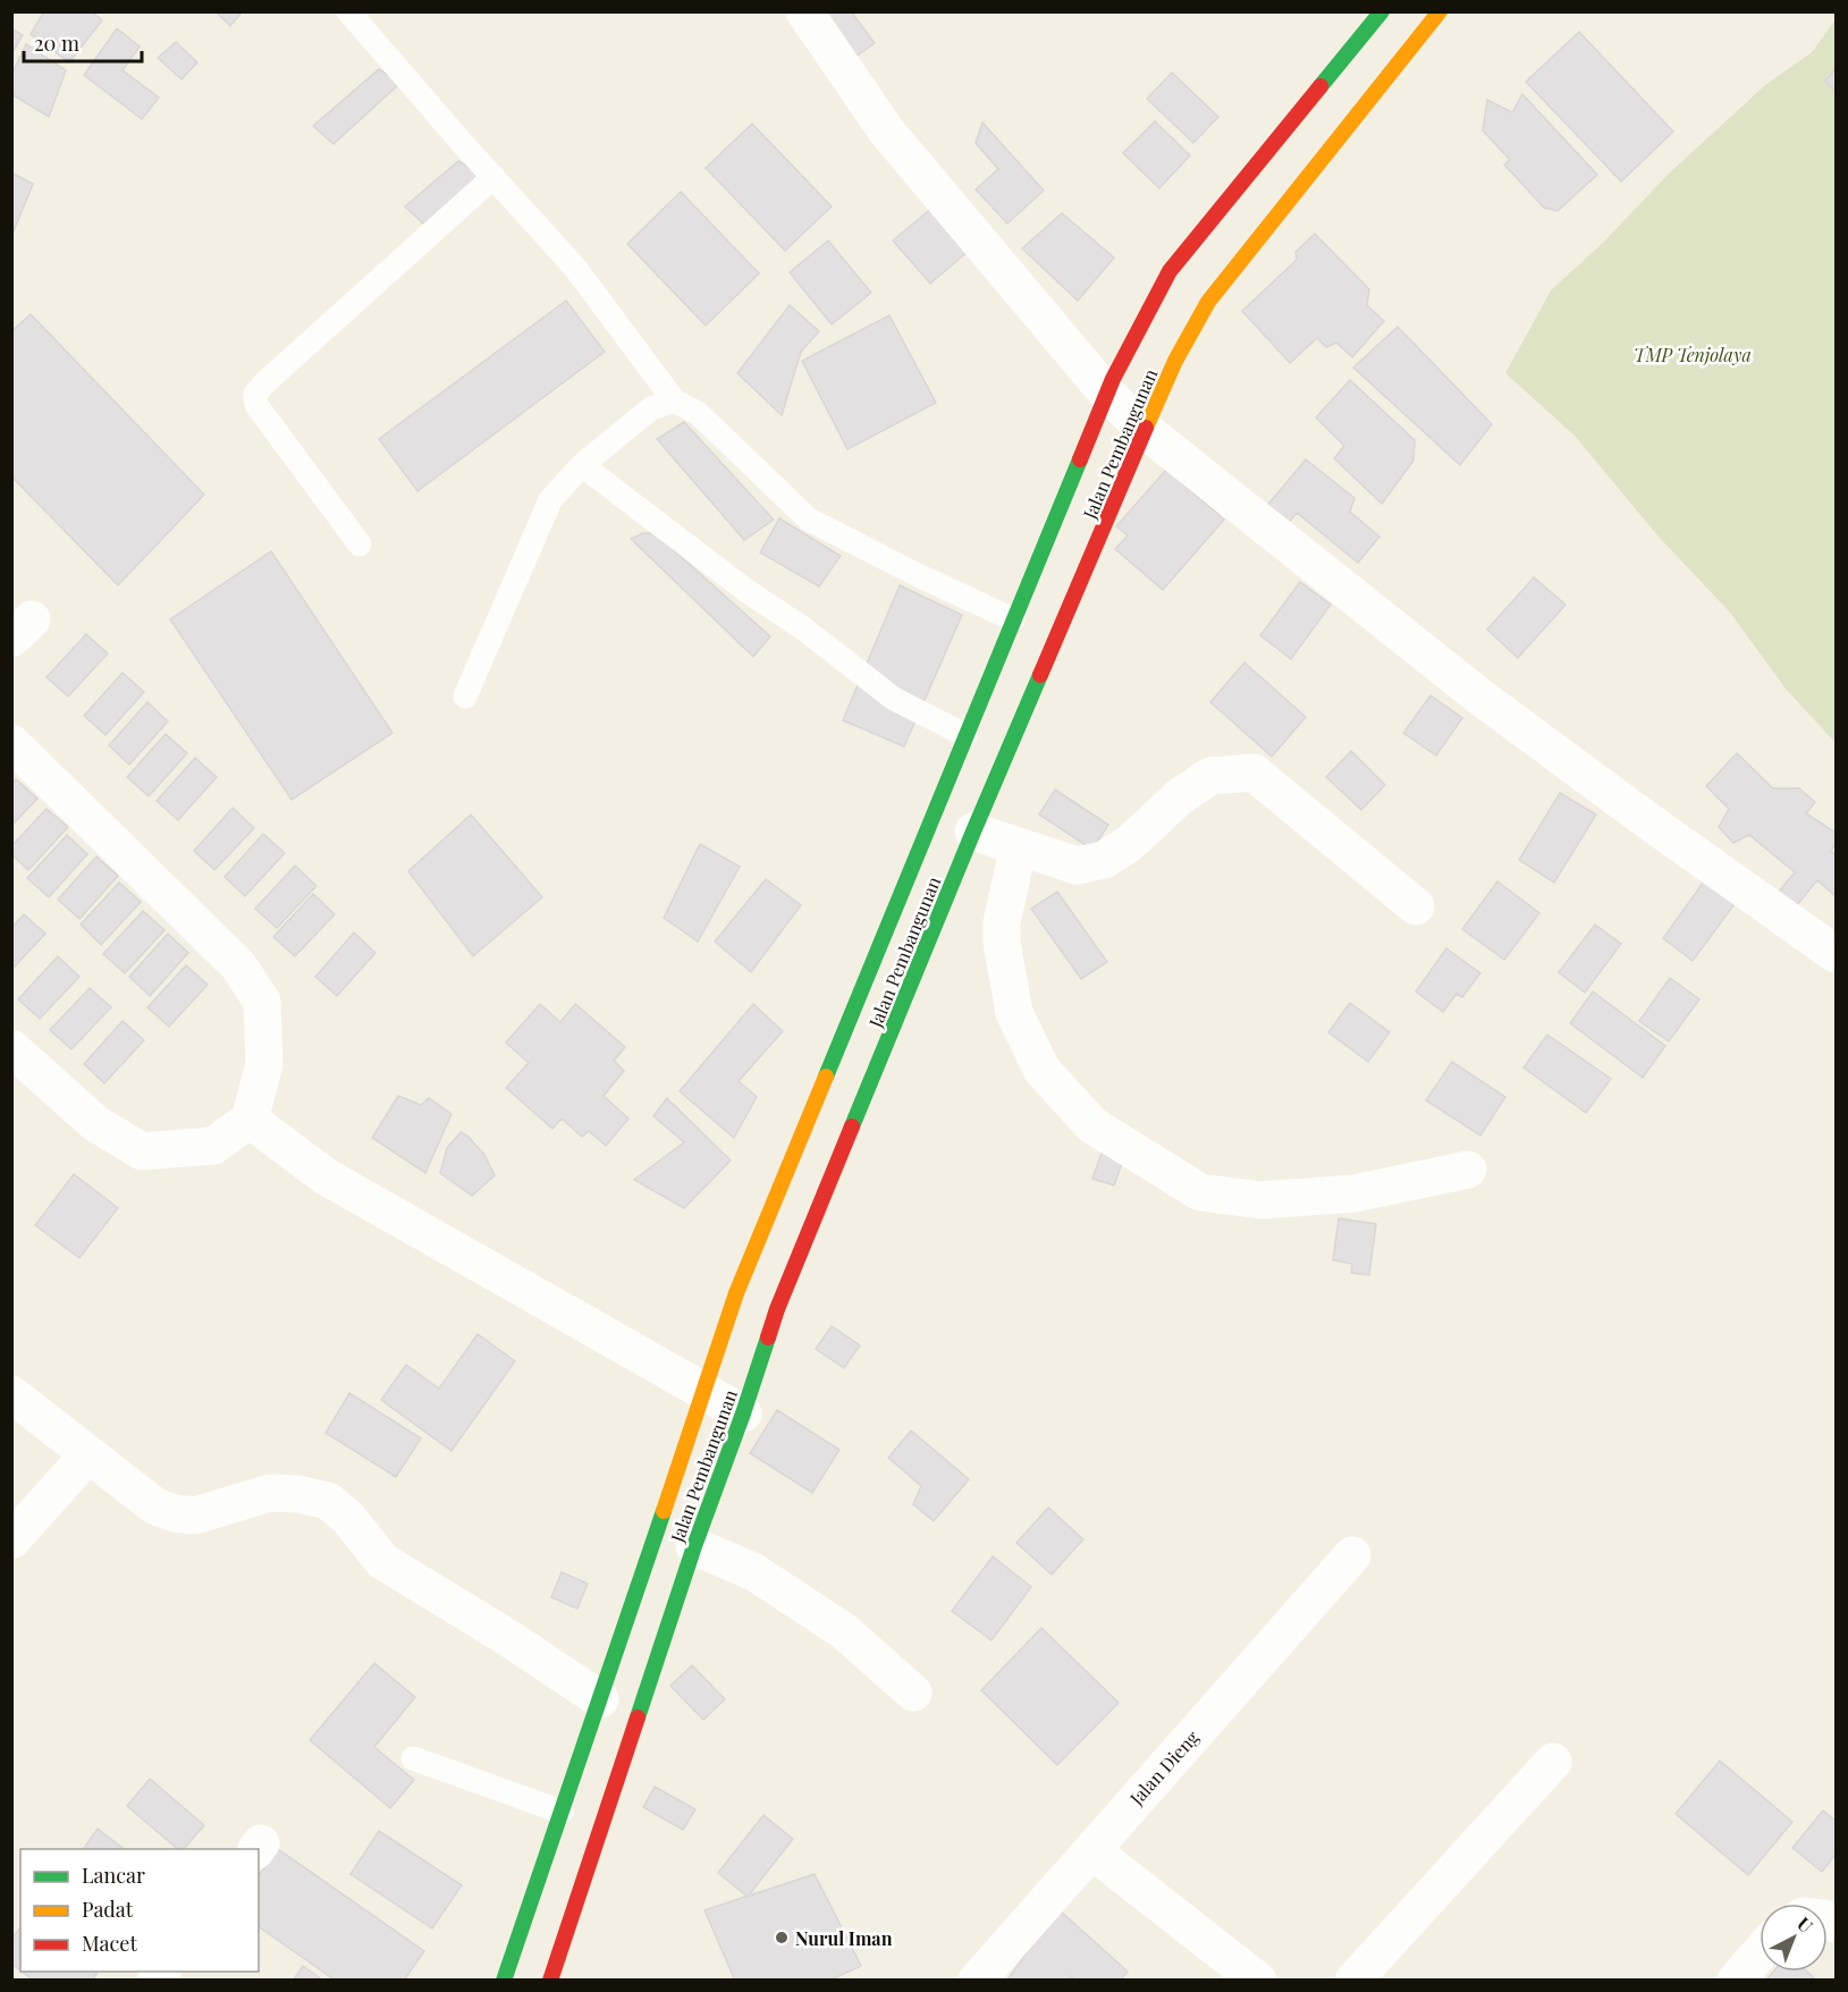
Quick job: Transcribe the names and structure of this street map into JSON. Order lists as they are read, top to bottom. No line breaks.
{"streets":{"main road":["Jalan Pembangunan"],"street":["Jalan Dieng"]},"parks":["TMP Tenjolaya"],"places":["Nurul Iman"],"legend":["Lancar","Padat","Macet"],"scale_bar":"20 m","north":"top right"}
